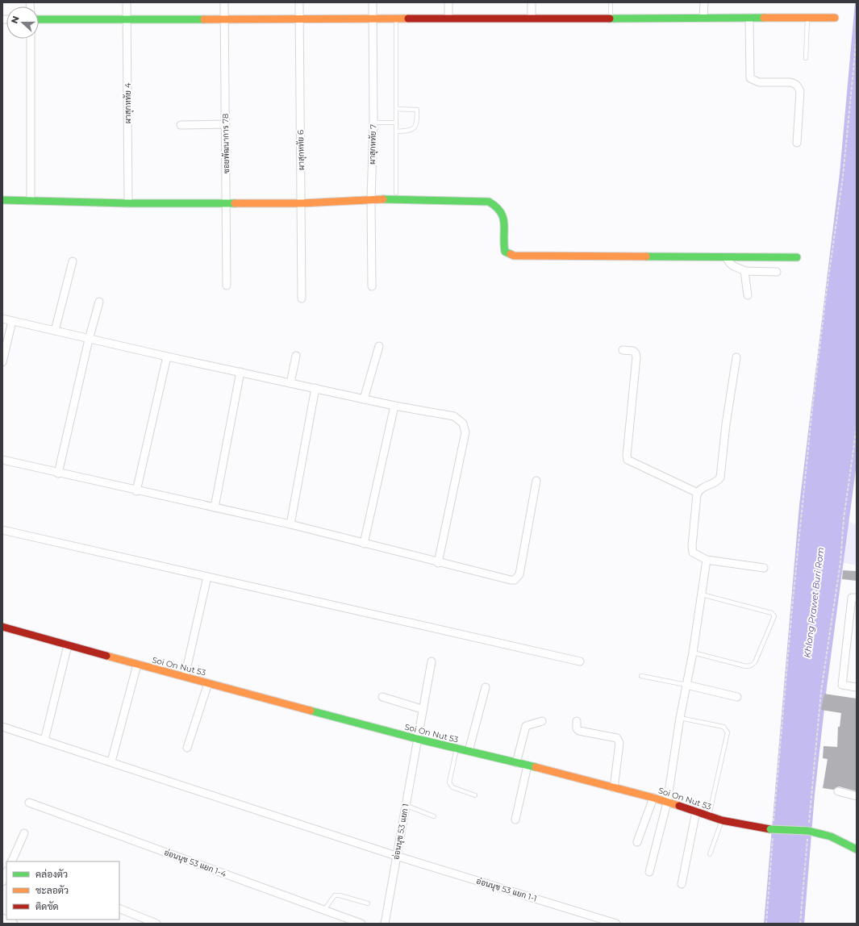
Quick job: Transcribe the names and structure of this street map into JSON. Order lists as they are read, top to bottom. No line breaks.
{"streets":{"street":["ผาสุกหทัย 4","ซอยพัฒนาการ 78","ผาสุกหทัย 7","ผาสุกหทัย 6","Soi On Nut 53","อ่อนนุช 53 แยก 1","อ่อนนุช 53 แยก 1-4","อ่อนนุช 53 แยก 1-1"]},"crossings":[["Soi On Nut 53","อ่อนนุช 53 แยก 1"],["อ่อนนุช 53 แยก 1","อ่อนนุช 53 แยก 1-1"]],"water":["Khlong Prawet Buri Rom"],"legend":["คล่องตัว","ชะลอตัว","ติดขัด"],"north":"left"}
